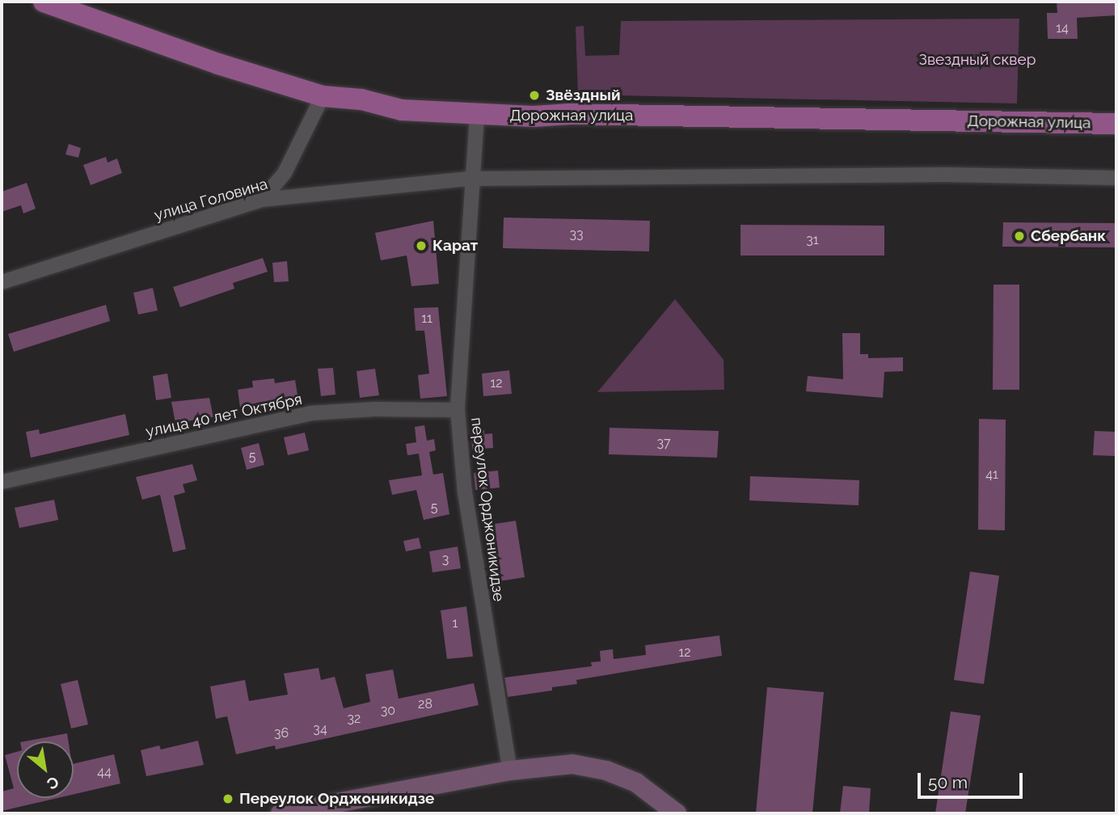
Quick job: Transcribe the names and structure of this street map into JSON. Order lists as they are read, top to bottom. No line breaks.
{"streets":{"main road":["Дорожная улица"],"street":["улица Головина","улица 40 лет Октября","переулок Орджоникидзе"]},"crossings":[["Дорожная улица","переулок Орджоникидзе"],["улица Головина","переулок Орджоникидзе"],["улица 40 лет Октября","переулок Орджоникидзе"]],"parks":["Звездный сквер"],"places":["Звёздный","Сбербанк","Карат","Переулок Орджоникидзе"],"house_numbers":["14","33","31","11","12","37","5","41","5","3","1","12","28","30","32","34","36","44"],"scale_bar":"50 m","north":"bottom right"}
